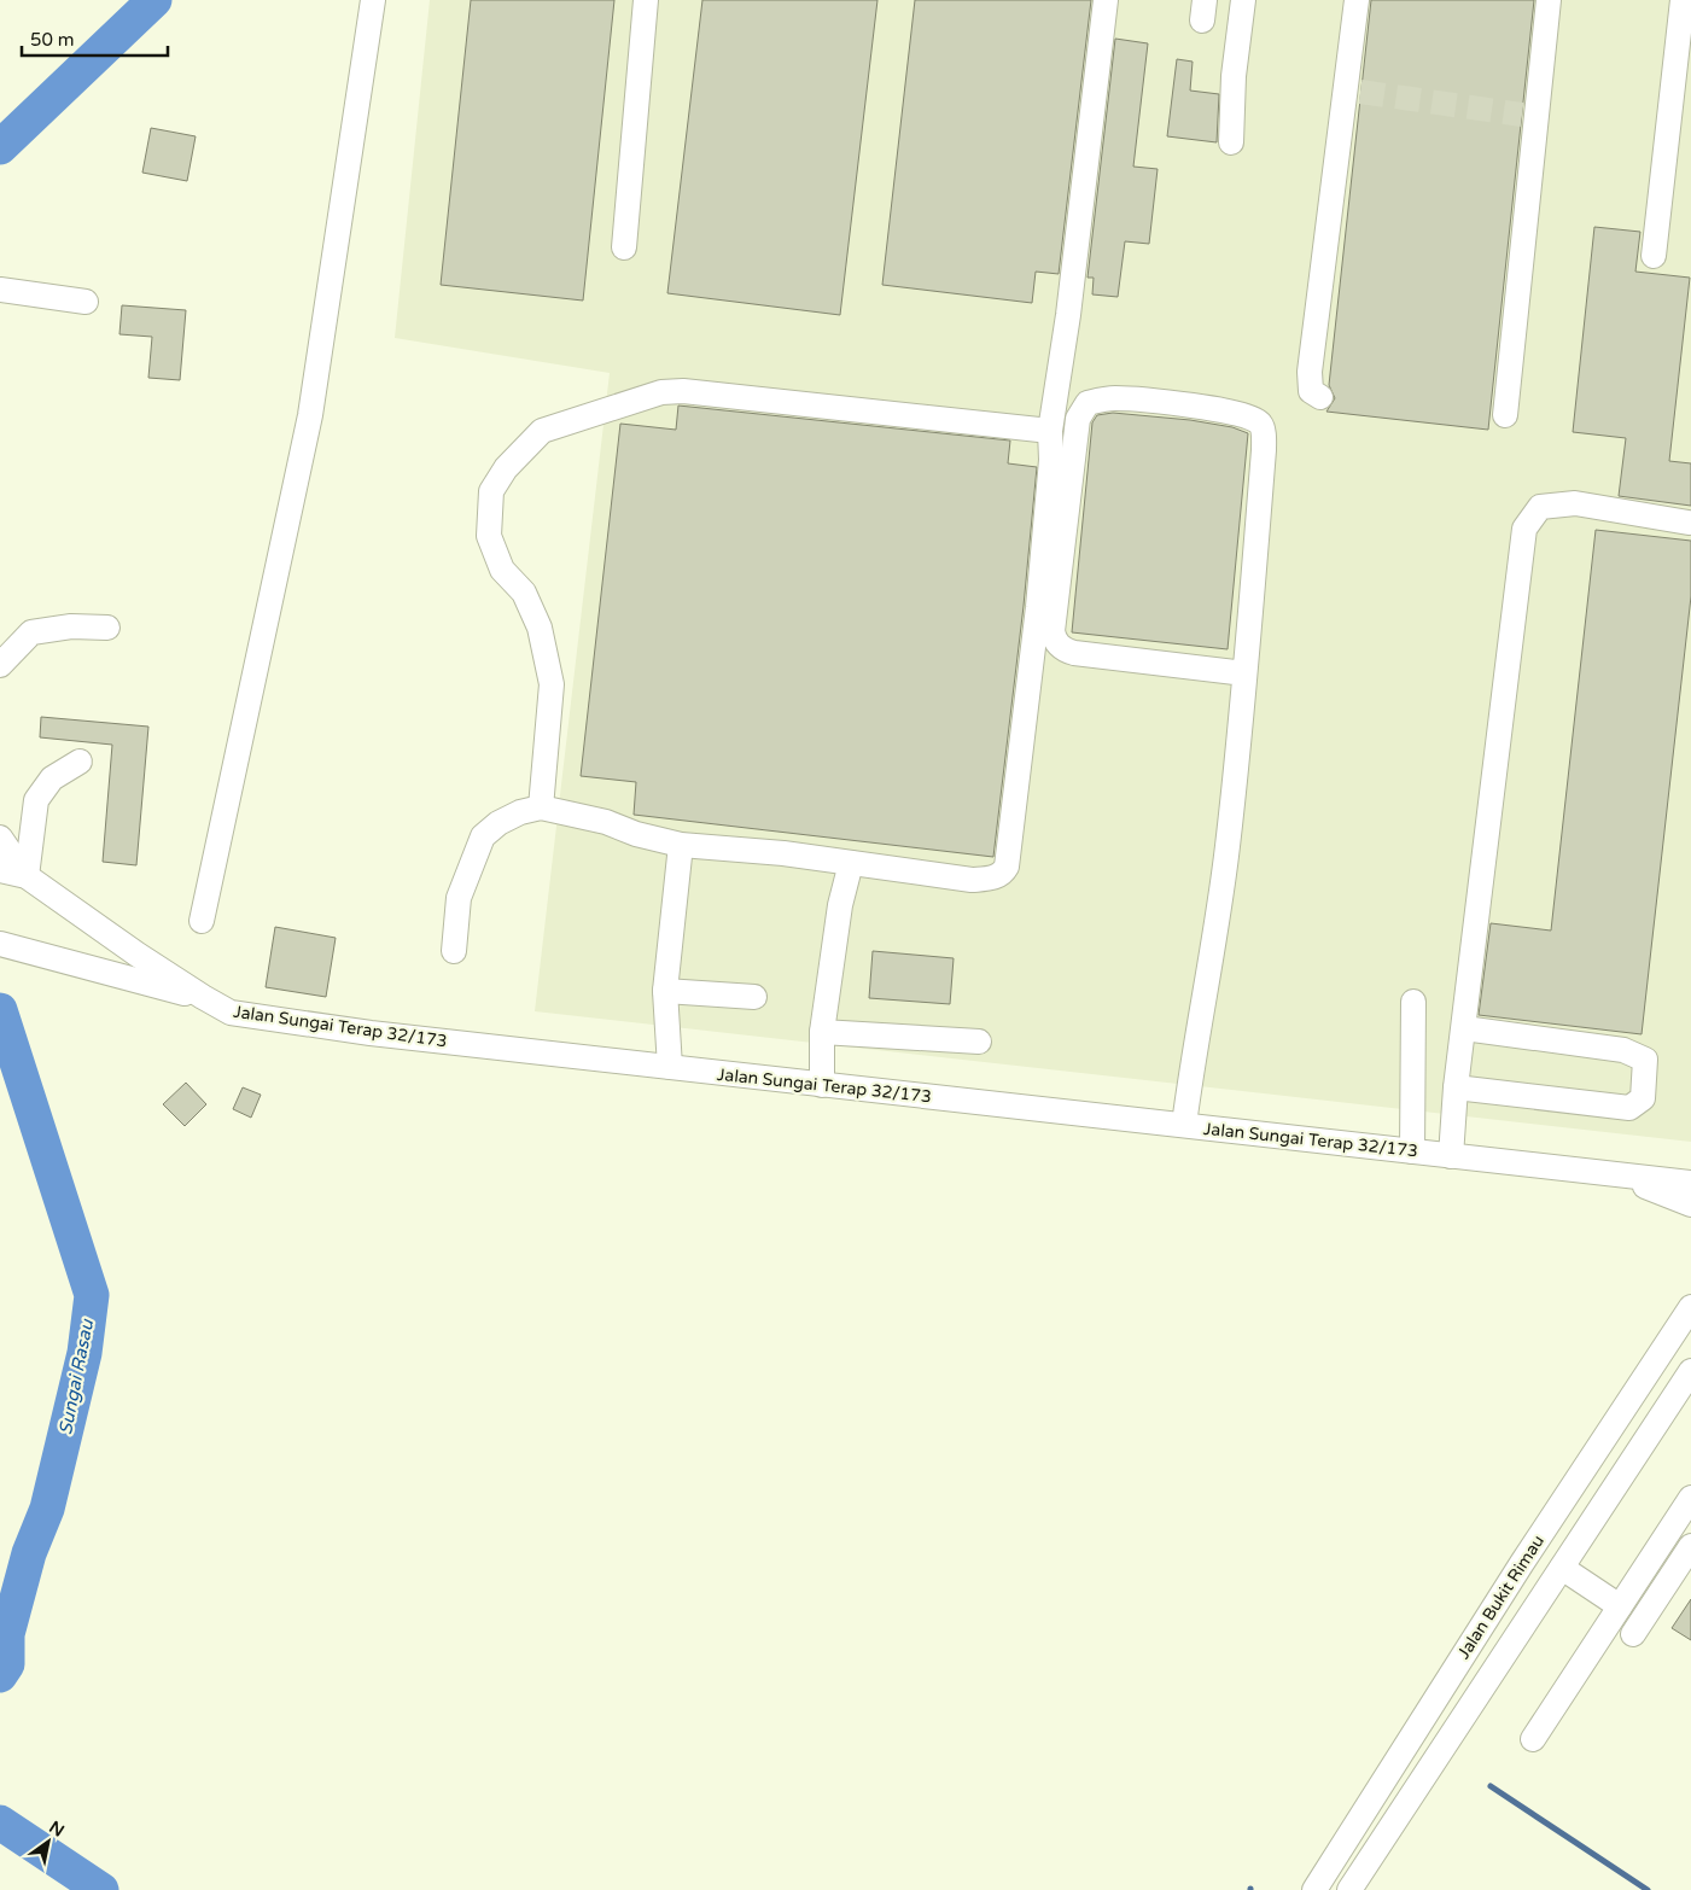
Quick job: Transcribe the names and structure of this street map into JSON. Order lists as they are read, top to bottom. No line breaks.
{"streets":{"street":["Jalan Sungai Terap 32/173","Jalan Bukit Rimau"]},"water":["Sungai Rasau"],"scale_bar":"50 m","north":"top right"}
